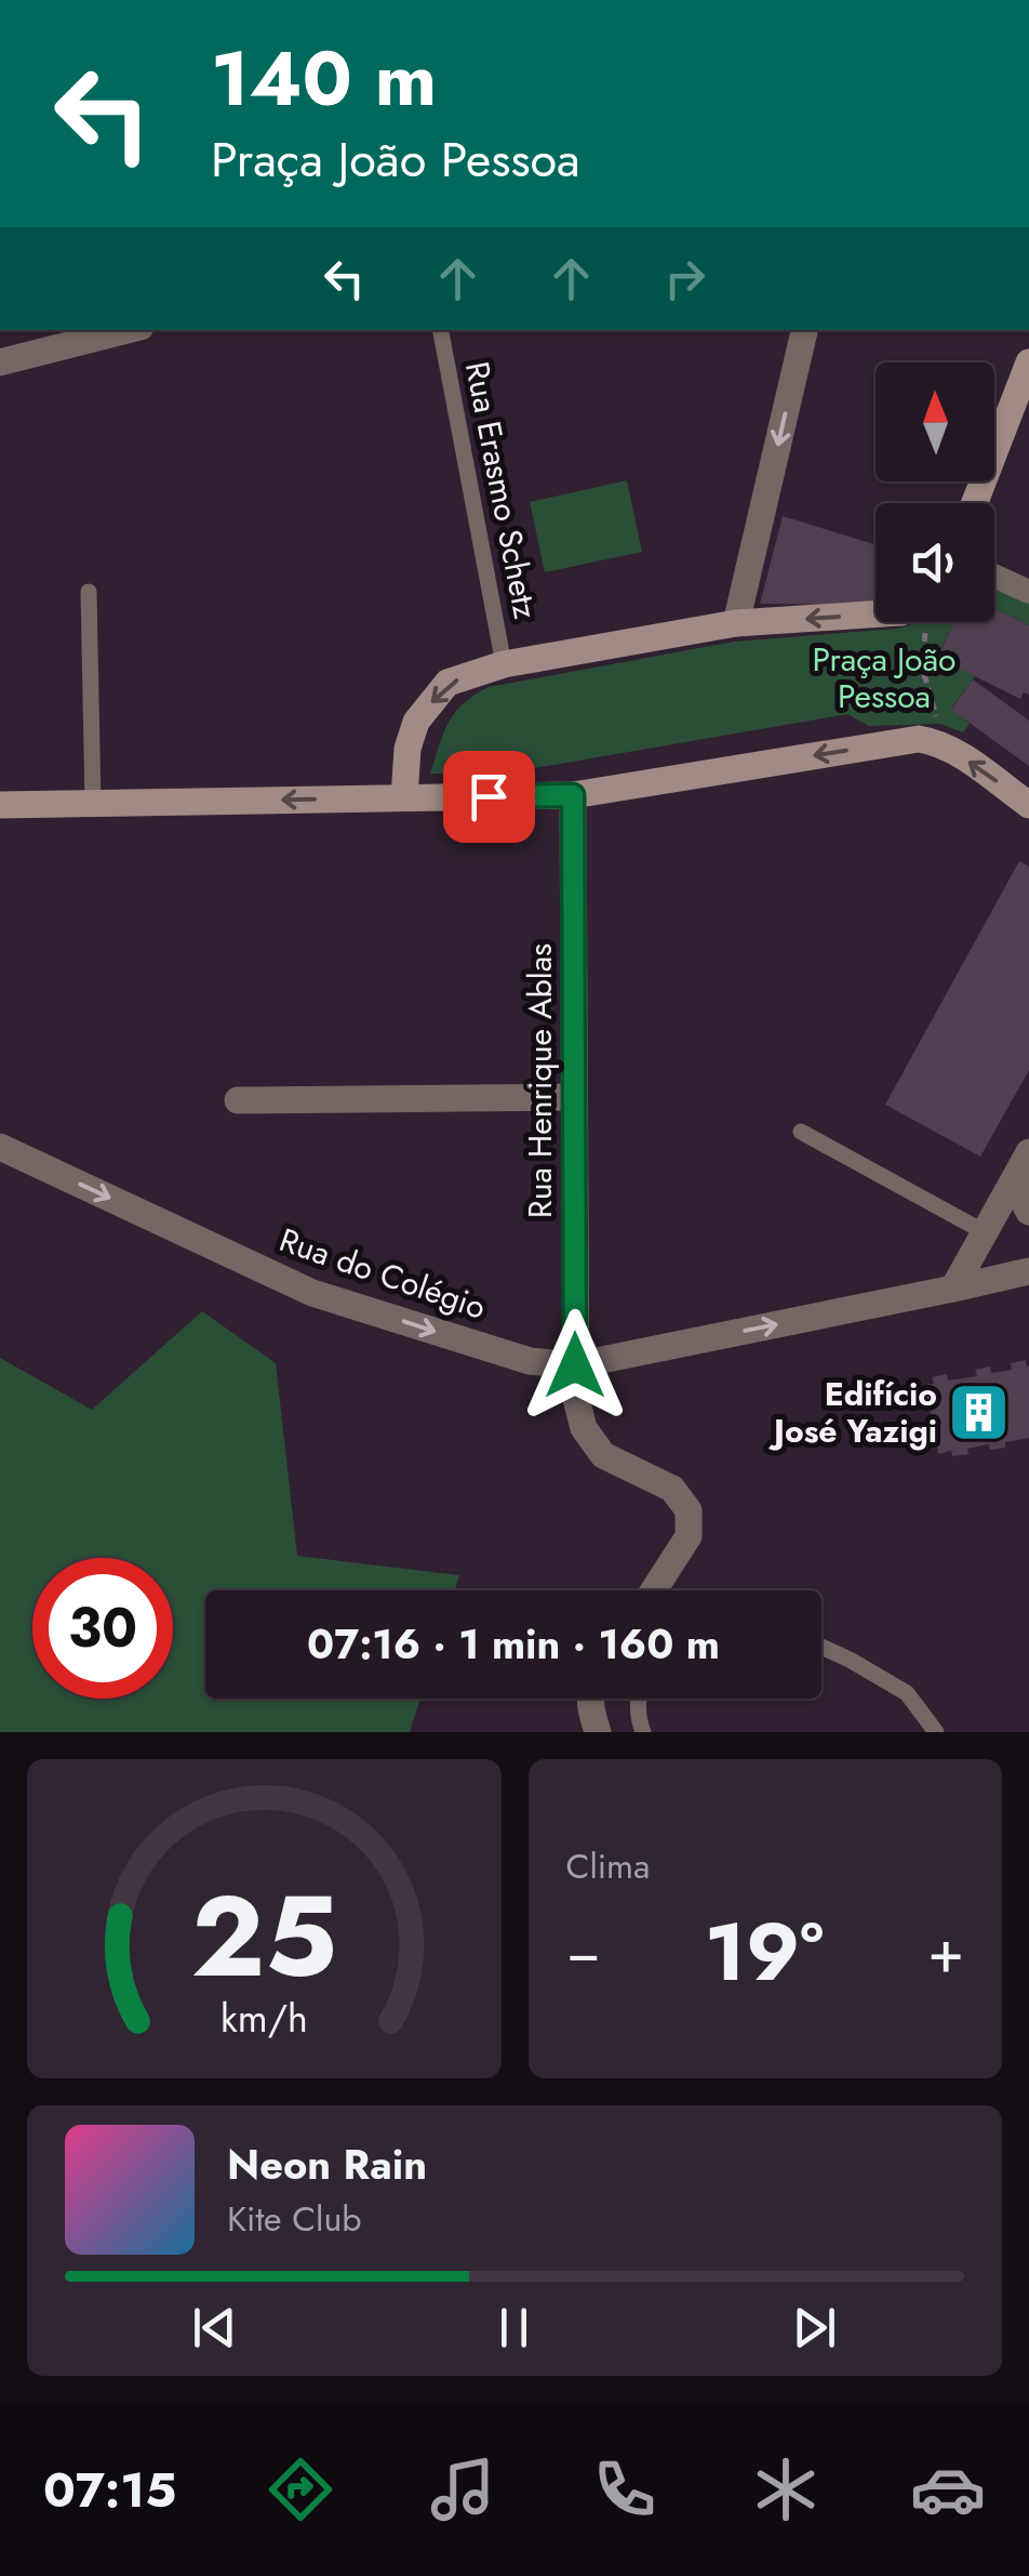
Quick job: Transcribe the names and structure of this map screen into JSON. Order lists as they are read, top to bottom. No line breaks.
{"streets":{"street":["Rua Henrique Ablas","Rua do Colégio"],"lane":["Rua Erasmo Schetz"]},"crossings":[["Rua Henrique Ablas","Rua do Colégio"]],"one_way":["Rua do Colégio"],"parks":["Praça João Pessoa"],"places":{"building":["Edifício José Yazigi"]},"north":"top","page":{"turn":["140 m","Praça João Pessoa"],"limit":"30","trip":"07:16 · 1 min · 160 m","tile":"Clima","heat":["−","19°","+"],"song":["Neon Rain","Kite Club"],"tabs":"07:15","gauge":["25","km/h"]}}
